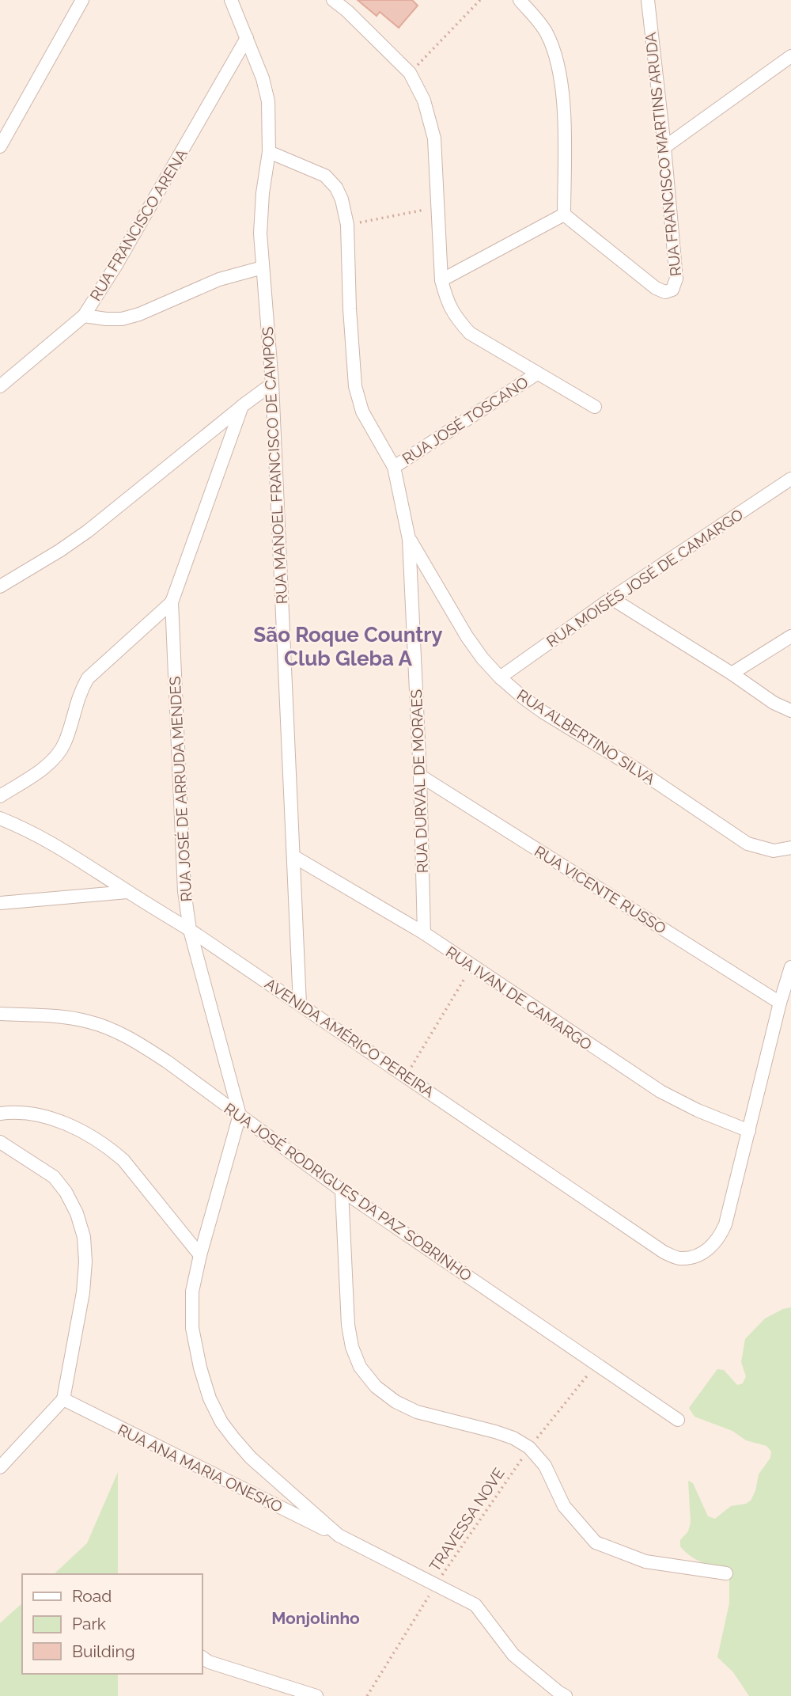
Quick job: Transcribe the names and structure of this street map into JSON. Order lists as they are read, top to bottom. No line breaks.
{"streets":{"street":["RUA FRANCISCO MARTINS ARUDA","RUA FRANCISCO ARENA","RUA JOSÉ TOSCANO","RUA MANOEL FRANCISCO DE CAMPOS","RUA MOISÉS JOSÉ DE CAMARGO","RUA ALBERTINO SILVA","RUA DURVAL DE MORAES","RUA JOSÉ DE ARRUDA MENDES","RUA VICENTE RUSSO","RUA IVAN DE CAMARGO","AVENIDA AMÉRICO PEREIRA","RUA JOSÉ RODRIGUES DA PAZ SOBRINHO","RUA ANA MARIA ONESKO"],"path":["TRAVESSA NOVE"]},"crossings":[["RUA FRANCISCO ARENA","RUA MANOEL FRANCISCO DE CAMPOS"],["RUA JOSÉ TOSCANO","RUA DURVAL DE MORAES"],["RUA MANOEL FRANCISCO DE CAMPOS","RUA DURVAL DE MORAES"],["RUA MANOEL FRANCISCO DE CAMPOS","RUA IVAN DE CAMARGO"],["RUA MANOEL FRANCISCO DE CAMPOS","AVENIDA AMÉRICO PEREIRA"],["RUA MOISÉS JOSÉ DE CAMARGO","RUA ALBERTINO SILVA"],["RUA ALBERTINO SILVA","RUA DURVAL DE MORAES"],["RUA DURVAL DE MORAES","RUA VICENTE RUSSO"],["RUA DURVAL DE MORAES","RUA IVAN DE CAMARGO"],["RUA JOSÉ DE ARRUDA MENDES","AVENIDA AMÉRICO PEREIRA"],["RUA JOSÉ DE ARRUDA MENDES","RUA JOSÉ RODRIGUES DA PAZ SOBRINHO"],["RUA IVAN DE CAMARGO","AVENIDA AMÉRICO PEREIRA"],["RUA JOSÉ RODRIGUES DA PAZ SOBRINHO","TRAVESSA NOVE"]],"districts":["São Roque Country Club Gleba A","Monjolinho"],"legend":["Road","Park","Building"]}
